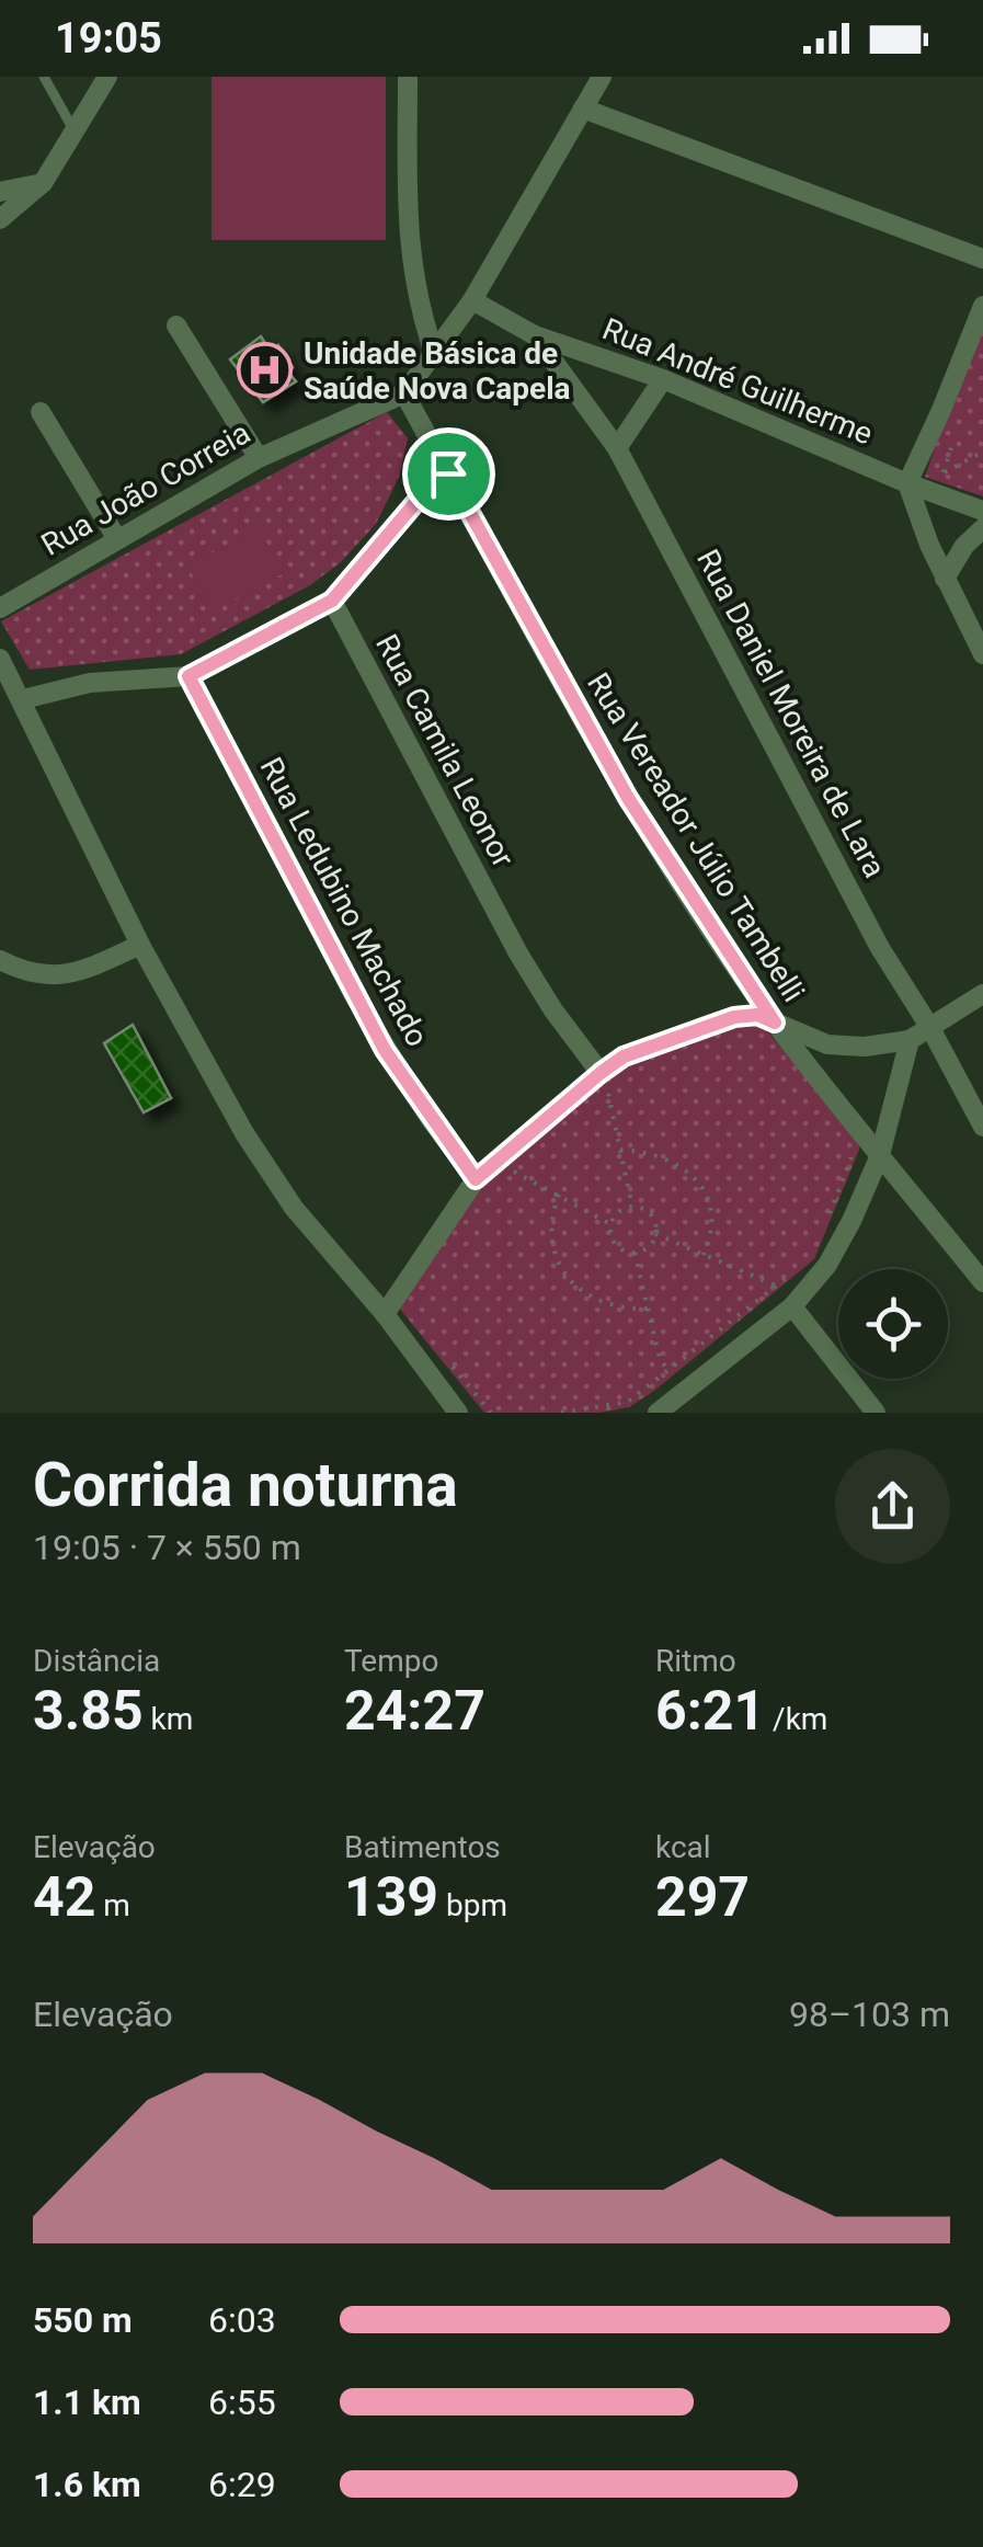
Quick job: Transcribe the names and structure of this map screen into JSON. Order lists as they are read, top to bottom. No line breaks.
{"streets":{"street":["Rua André Guilherme","Rua João Correia","Rua Daniel Moreira de Lara","Rua Camila Leonor","Rua Vereador Júlio Tambelli","Rua Ledubino Machado"]},"crossings":[["Rua André Guilherme","Rua João Correia"],["Rua André Guilherme","Rua Daniel Moreira de Lara"],["Rua João Correia","Rua Vereador Júlio Tambelli"]],"places":{"hospital":["Unidade Básica de Saúde Nova Capela"]},"page":{"status":"19:05","heading":["Corrida noturna","19:05 · 7 × 550 m"],"stats":[["Distância","3.85 km"],["Tempo","24:27"],["Ritmo","6:21 /km"],["Elevação","42 m"],["Batimentos","139 bpm"],["kcal","297"]],"chart":["Elevação","98–103 m"],"list":[{"name":"550 m","note":"6:03"},{"name":"1.1 km","note":"6:55"},{"name":"1.6 km","note":"6:29"}]}}
